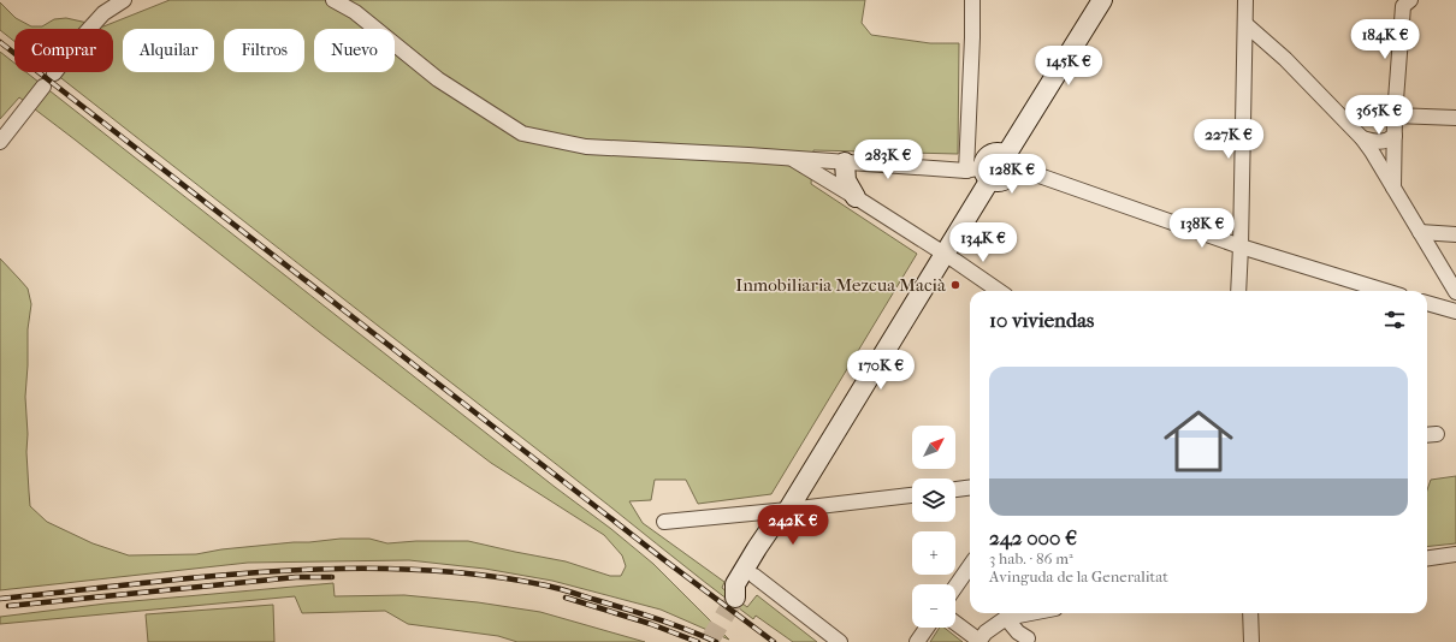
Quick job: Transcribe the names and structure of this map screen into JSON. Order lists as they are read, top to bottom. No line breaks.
{"places":["Inmobiliaria Mezcua Macià"],"north":"top right","page":{"price":["184K €","145K €","365K €","227K €","283K €","128K €","138K €","134K €","170K €","242K €"],"chip":["Comprar","Alquilar","Filtros","Nuevo"],"heading":"10 viviendas","list":[{"name":"242 000 €","note":"3 hab. · 86 m² · Avinguda de la Generalitat"}],"map_buttons":["+","−"]}}
